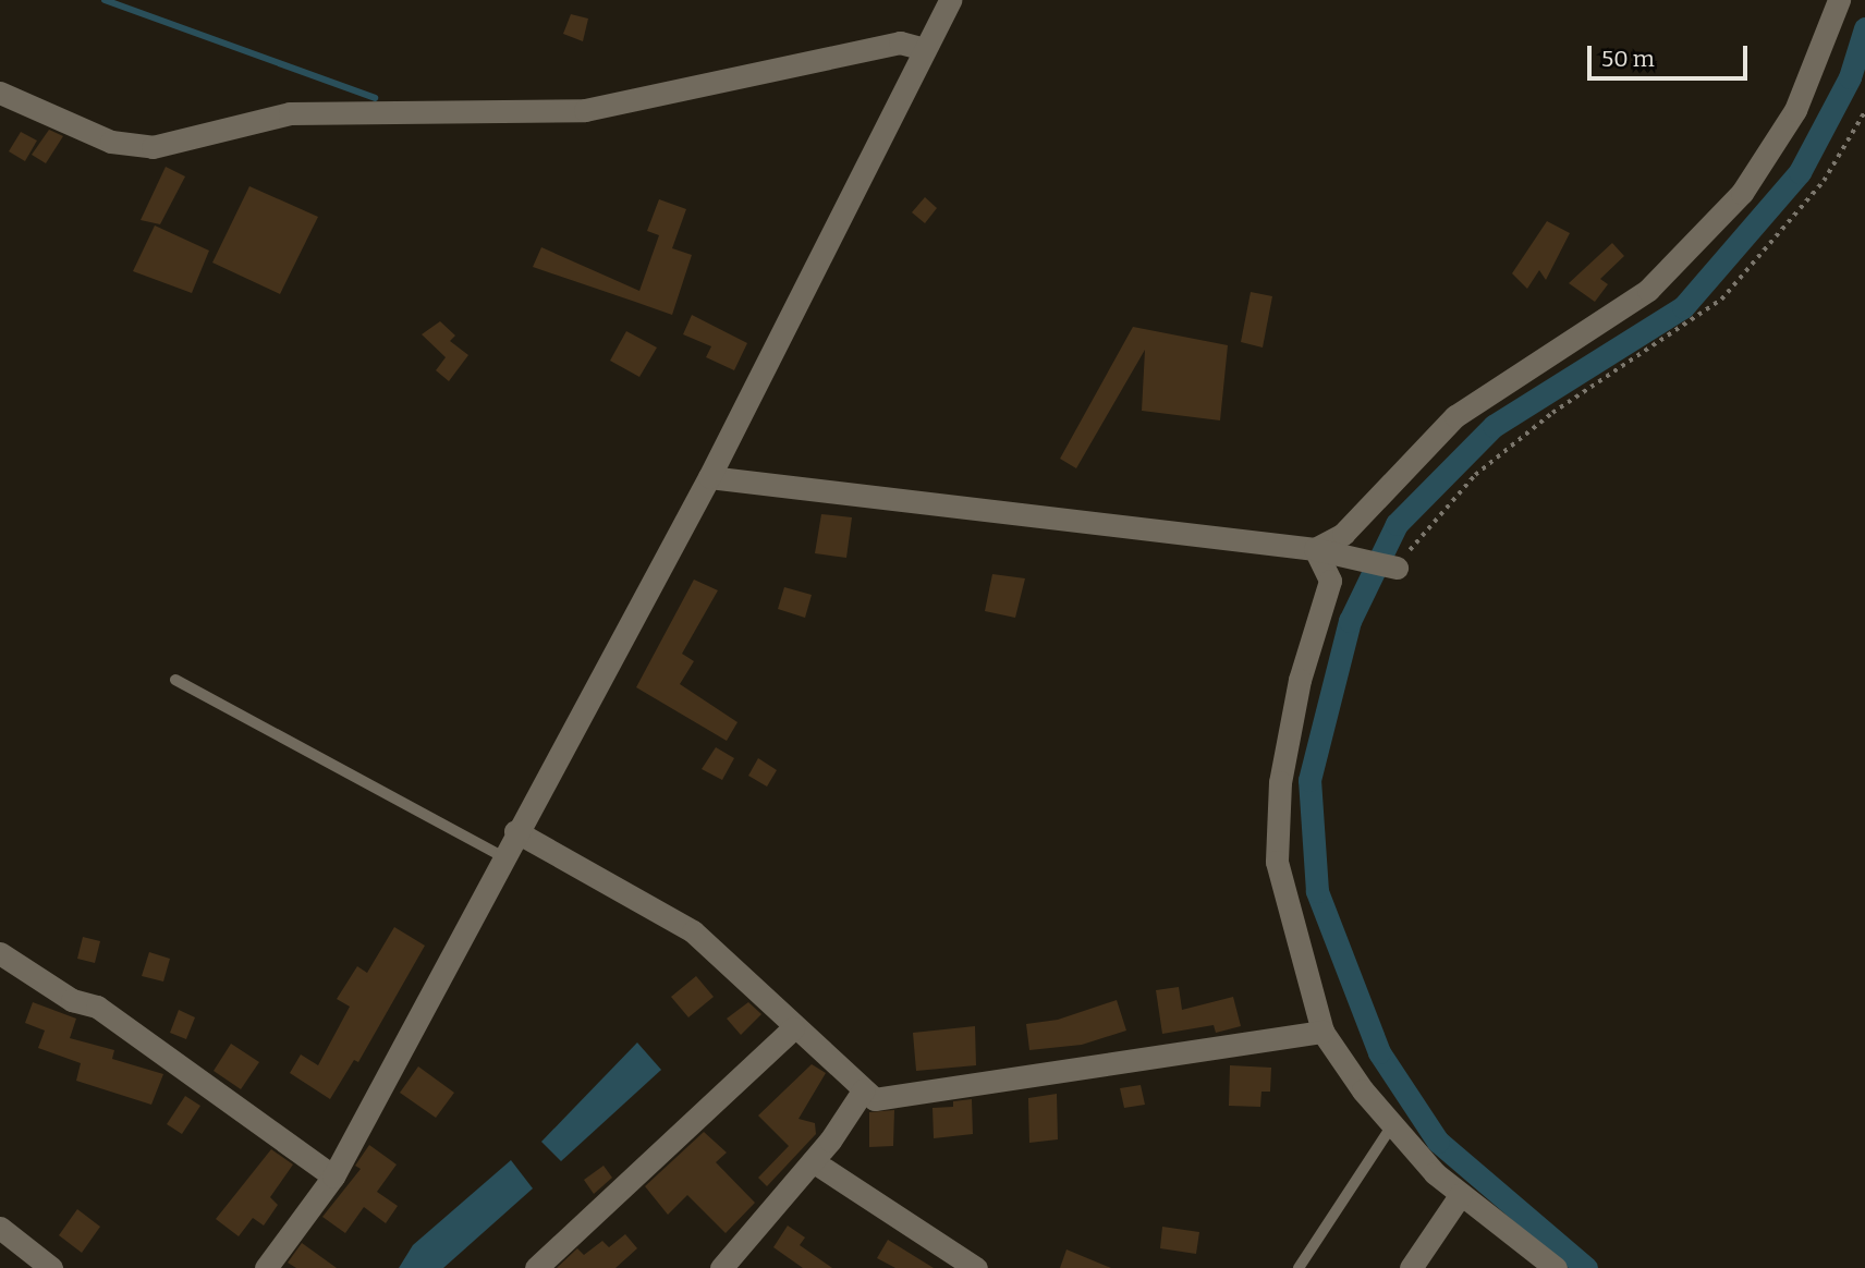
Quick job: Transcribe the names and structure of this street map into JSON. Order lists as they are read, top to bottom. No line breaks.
{"scale_bar":"50 m"}
